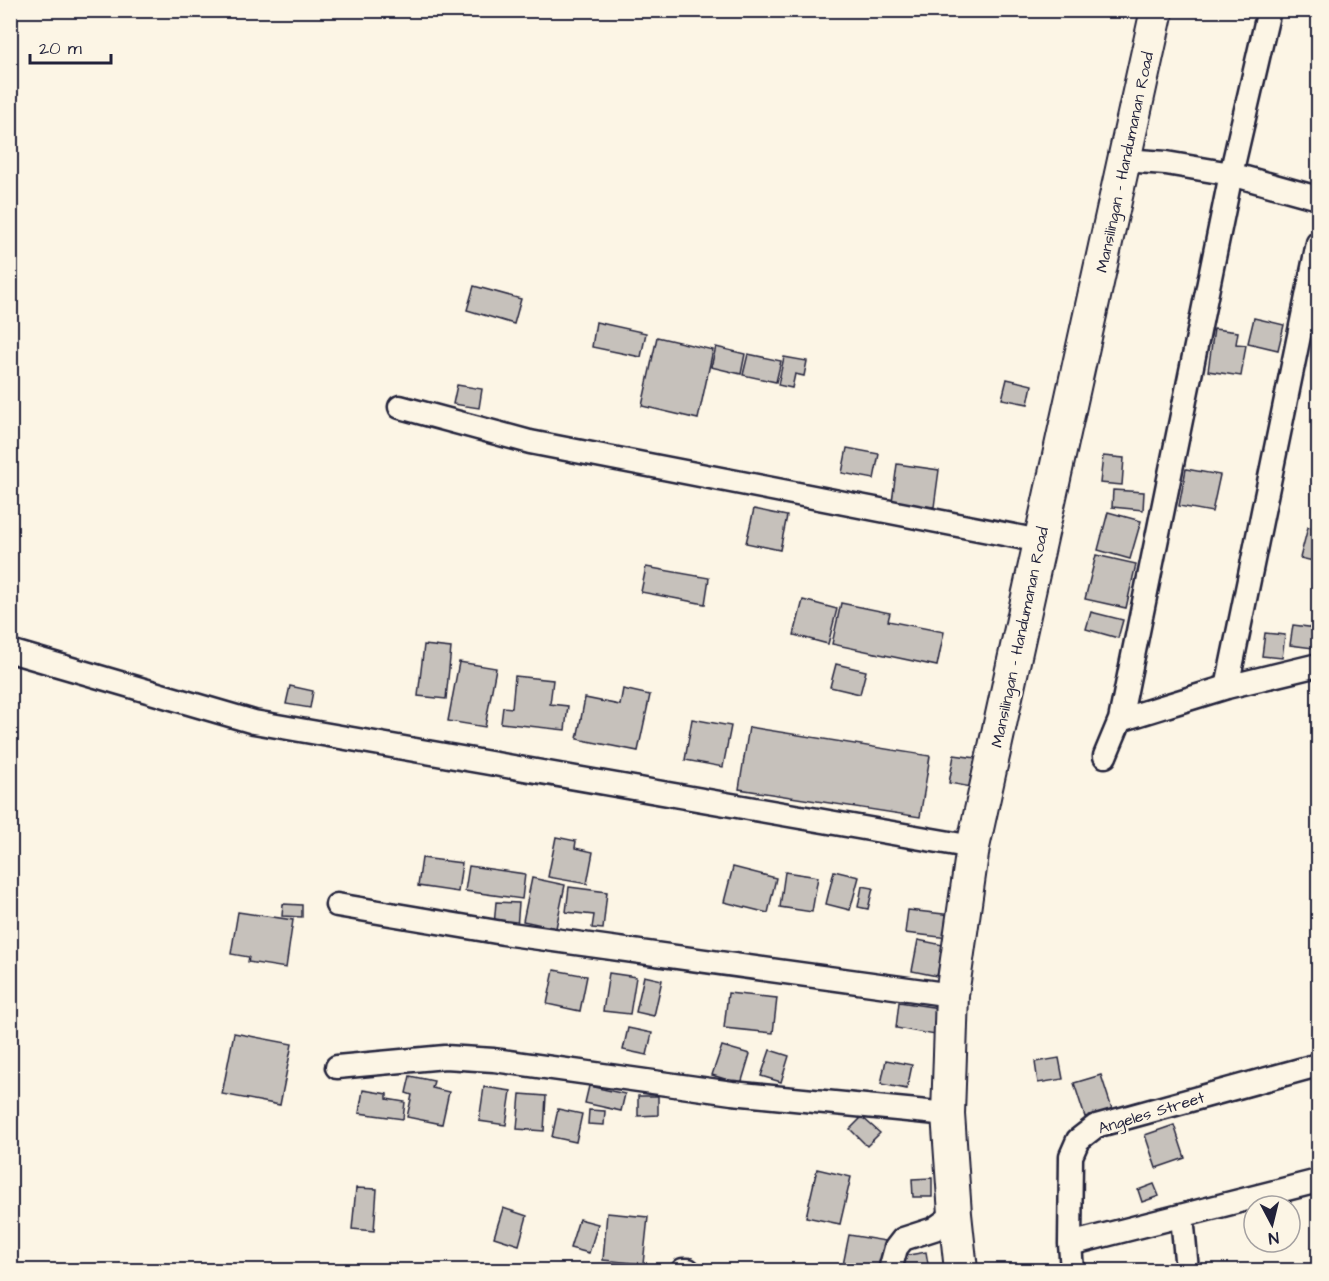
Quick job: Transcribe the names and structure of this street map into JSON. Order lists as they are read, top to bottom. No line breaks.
{"streets":{"street":["Mansilingan - Handumanan Road","Angeles Street"]},"scale_bar":"20 m","north":"bottom"}
